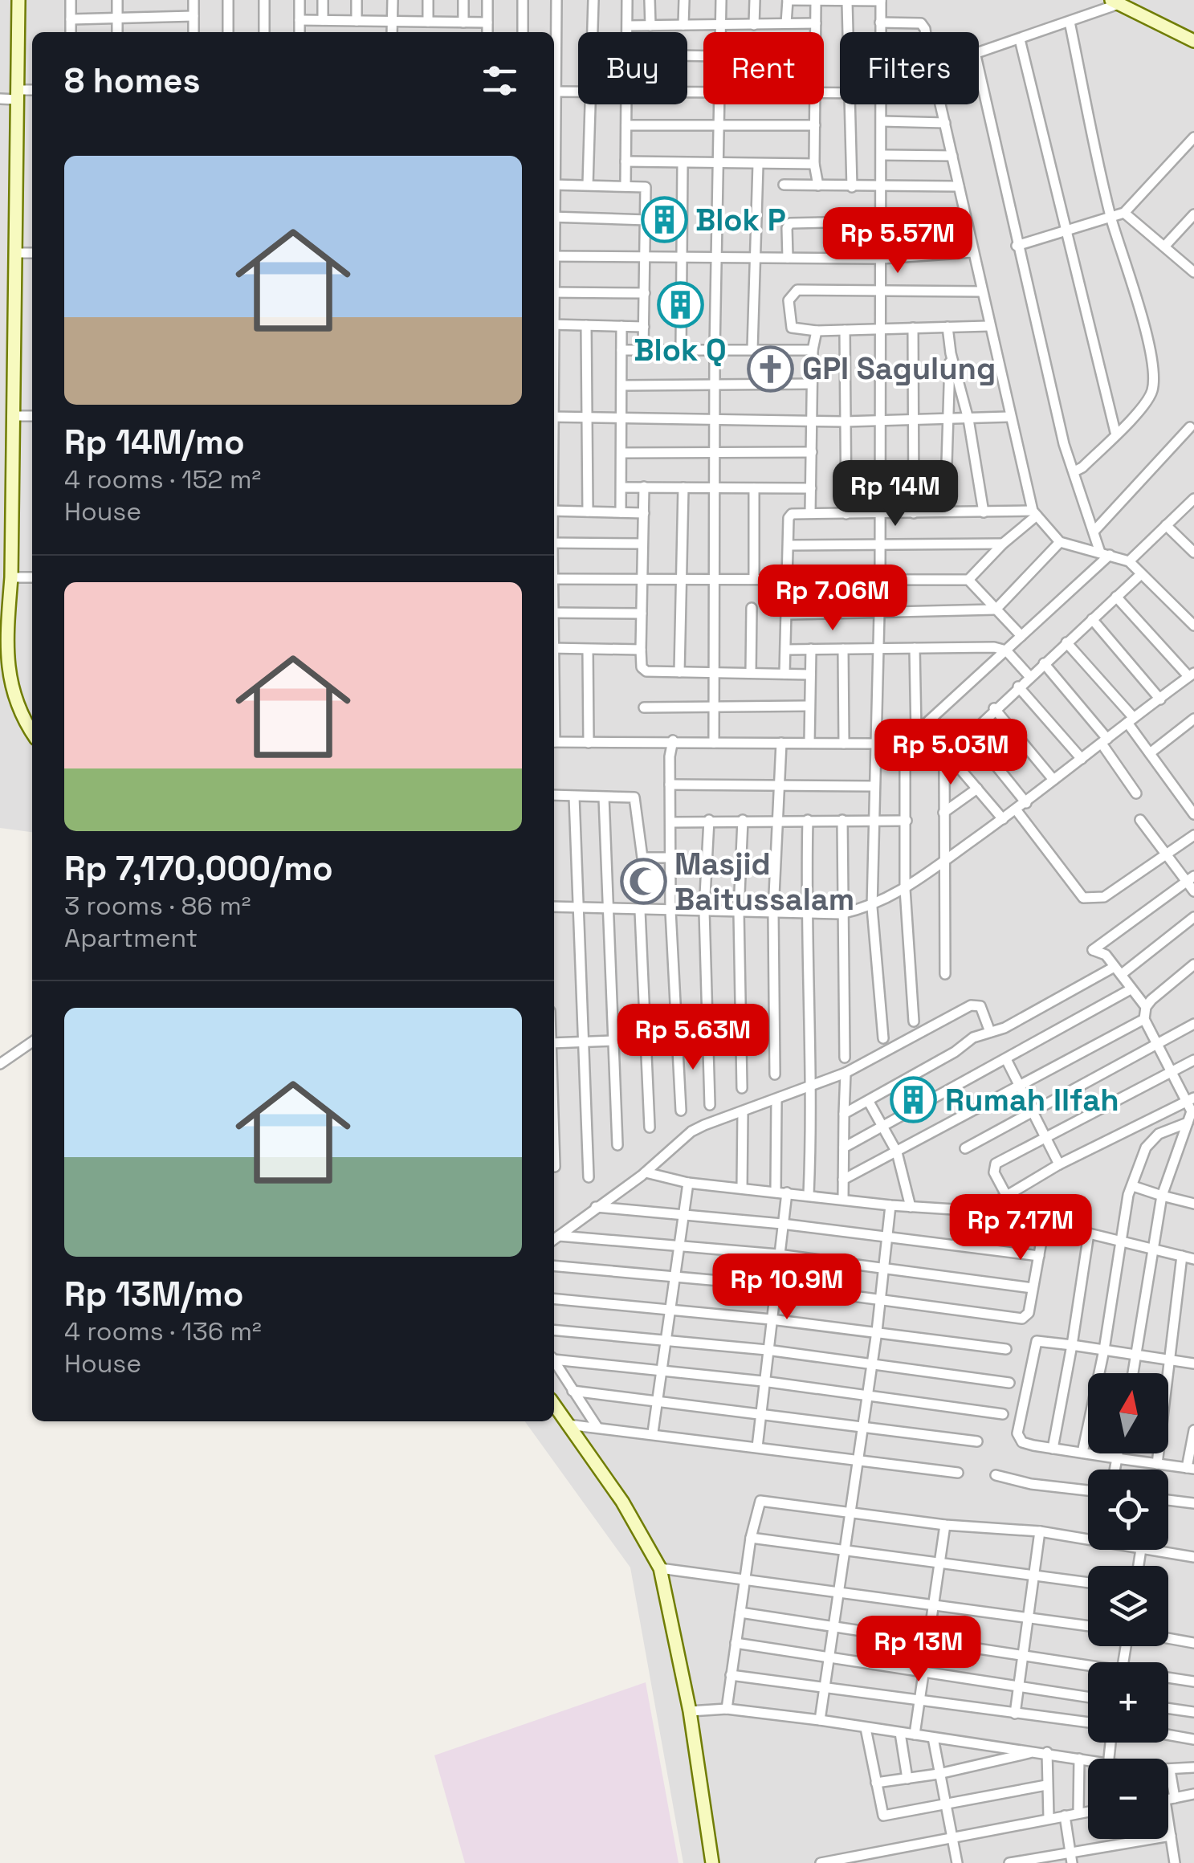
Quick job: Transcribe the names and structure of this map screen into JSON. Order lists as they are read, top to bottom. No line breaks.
{"places":{"building":["Blok P","Blok Q","Rumah Ilfah"],"church":["GPI Sagulung"],"mosque":["Masjid Baitussalam"]},"north":"top","page":{"chip":["Buy","Rent","Filters"],"heading":"8 homes","list":[{"name":"Rp 14M/mo","note":"4 rooms · 152 m² · House"},{"name":"Rp 7,170,000/mo","note":"3 rooms · 86 m² · Apartment"},{"name":"Rp 13M/mo","note":"4 rooms · 136 m² · House"}],"price":["Rp 5.57M","Rp 14M","Rp 7.06M","Rp 5.03M","Rp 5.63M","Rp 7.17M","Rp 10.9M","Rp 13M"],"map_buttons":["+","−"]}}
